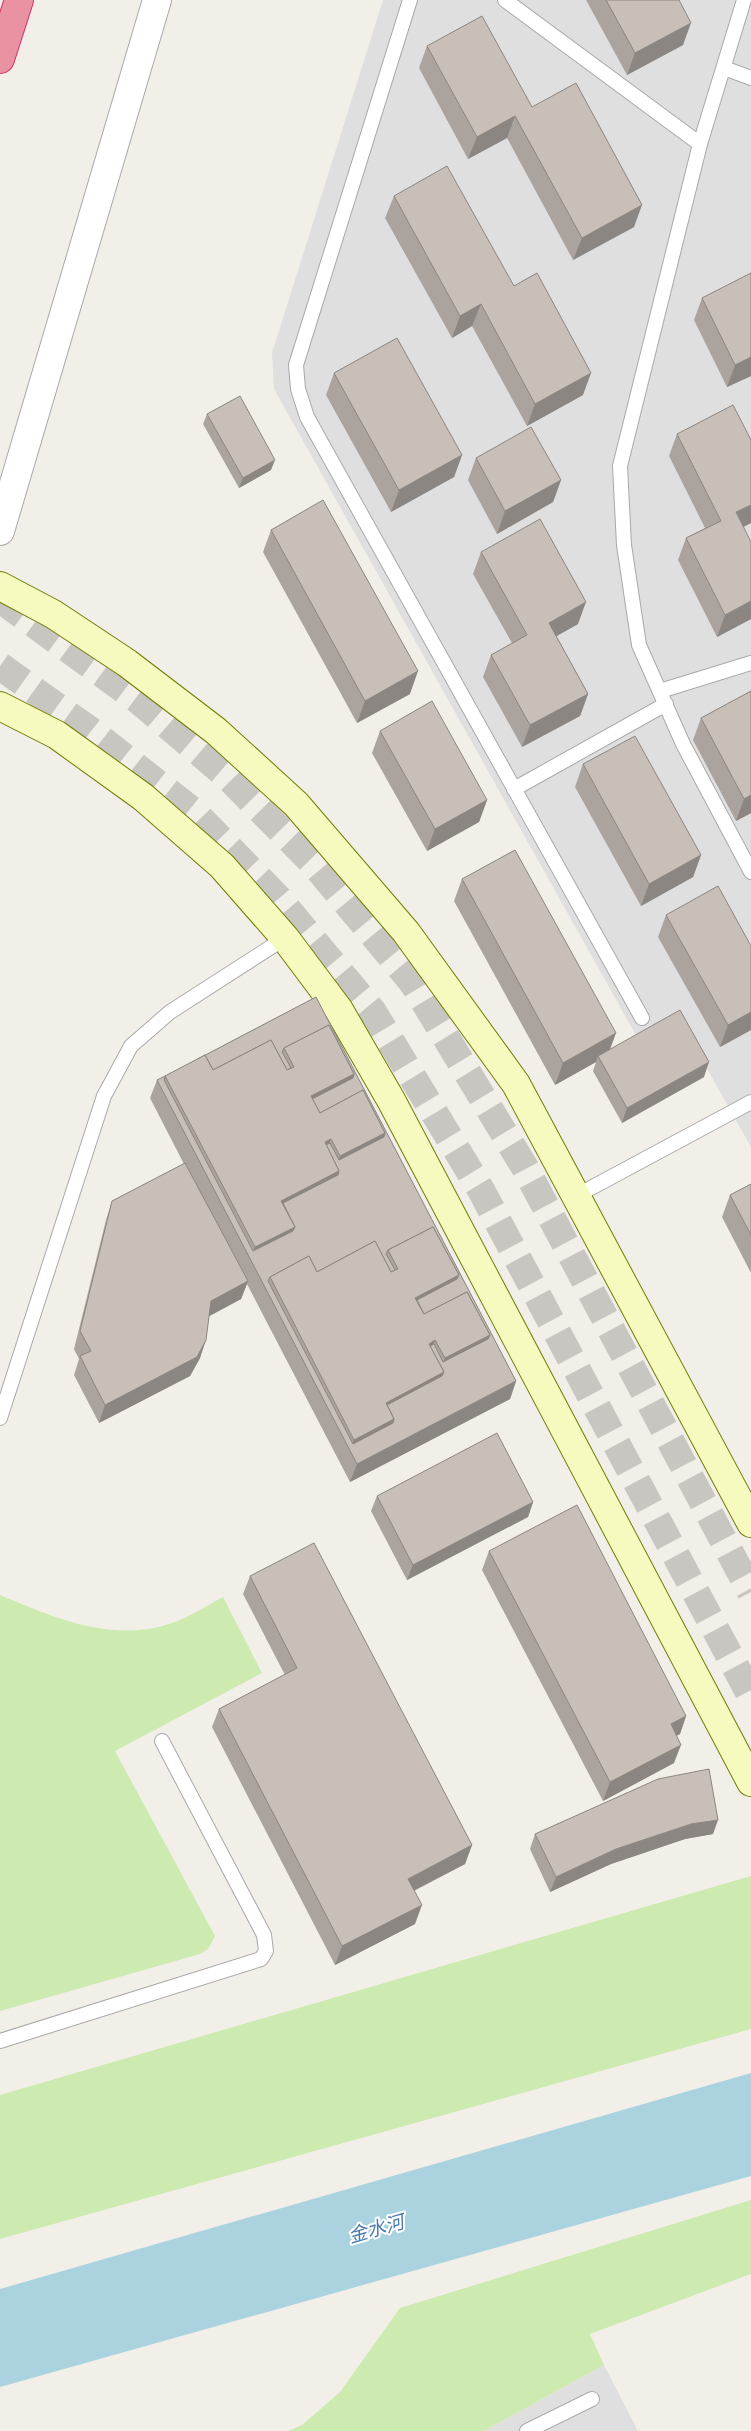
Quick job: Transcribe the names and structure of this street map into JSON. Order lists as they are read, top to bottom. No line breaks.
{"water":["金水河"]}
